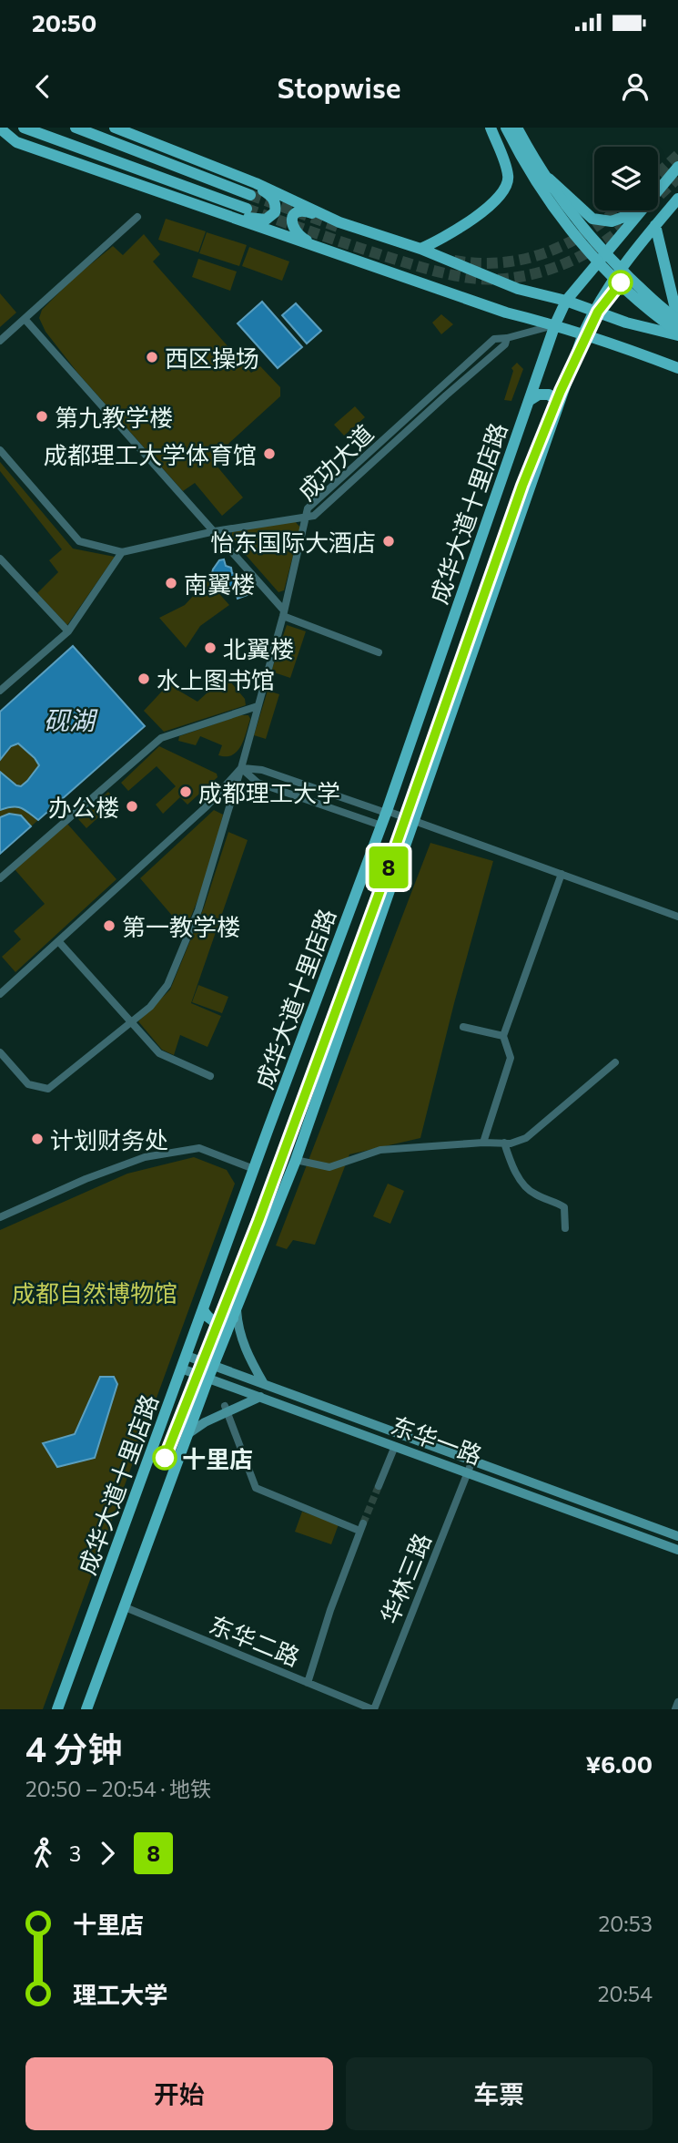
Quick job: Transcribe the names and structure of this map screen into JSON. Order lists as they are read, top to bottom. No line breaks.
{"streets":{"main road":["成华大道十里店路"],"street":["成功大道","东华一路","华林三路","东华二路"]},"crossings":[["成功大道","成华大道十里店路"],["成华大道十里店路","东华一路"],["成华大道十里店路","东华二路"],["东华一路","华林三路"],["华林三路","东华二路"]],"water":["砚湖"],"parks":["成都自然博物馆"],"places":["西区操场","第九教学楼","成都理工大学体育馆","怡东国际大酒店","南翼楼","北翼楼","水上图书馆","成都理工大学","办公楼","第一教学楼","计划财务处","十里店"],"lines":["metro line 8"],"page":{"status":"20:50","header":"Stopwise","on_map":"8","heading":["4 分钟","20:50 – 20:54 · 地铁","¥6.00"],"legs":["3","8"],"list":[{"name":"十里店","value":"20:53"},{"name":"理工大学","value":"20:54"}],"buttons":["开始","车票"]}}
